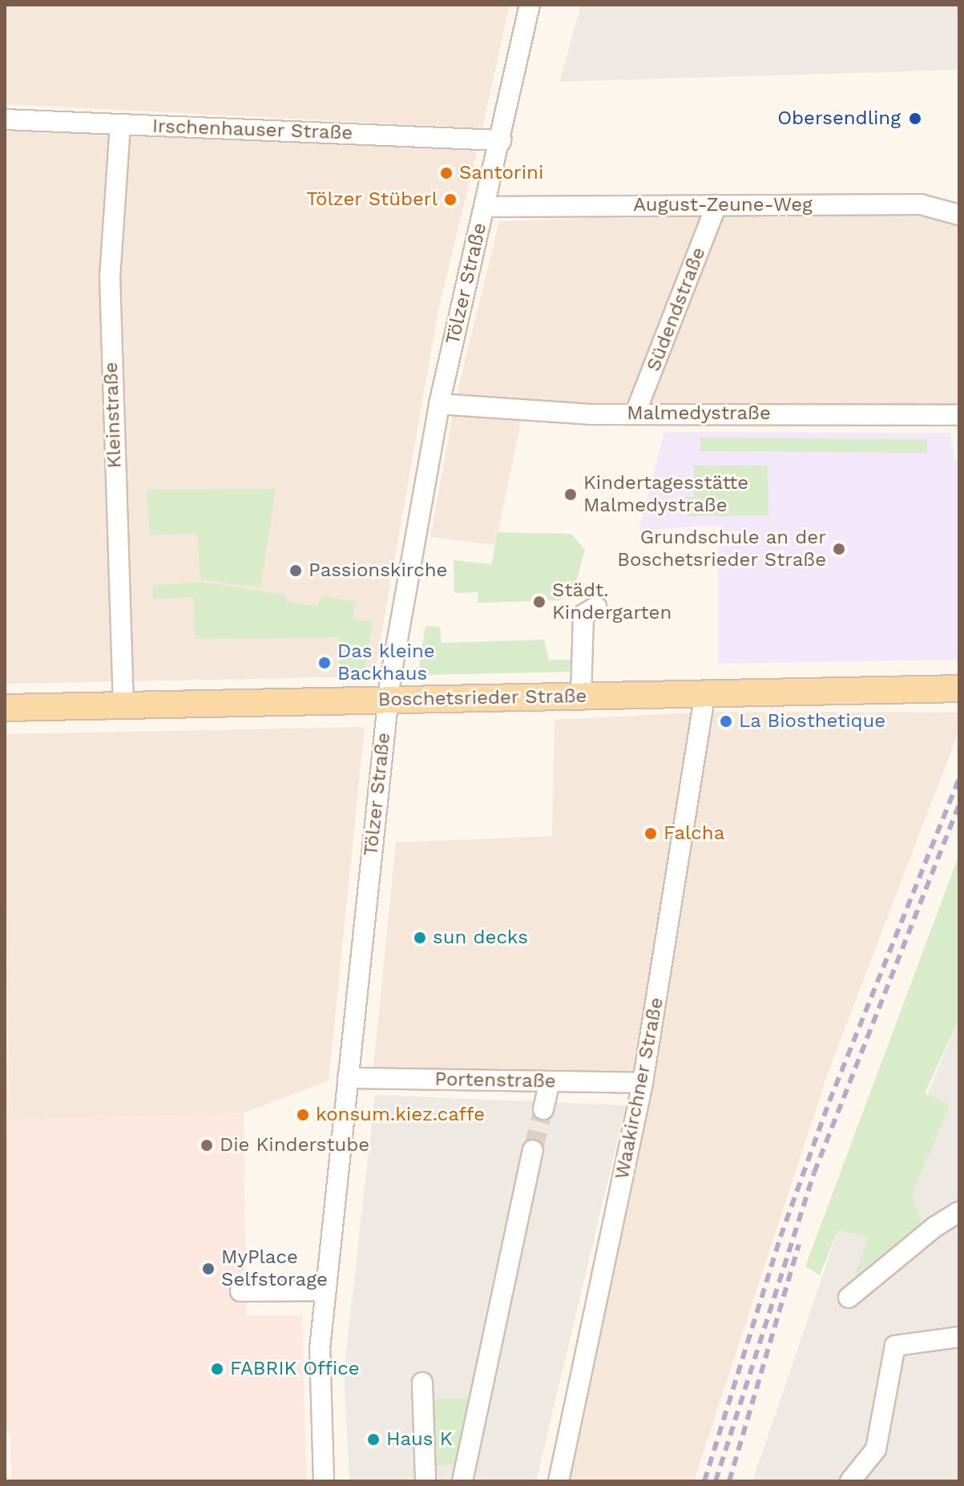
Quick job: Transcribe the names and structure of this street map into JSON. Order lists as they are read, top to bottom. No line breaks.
{"streets":{"main road":["Boschetsrieder Straße"],"street":["Irschenhauser Straße","August-Zeune-Weg","Tölzer Straße","Südendstraße","Malmedystraße","Kleinstraße","Portenstraße","Waakirchner Straße"]},"crossings":[["Irschenhauser Straße","Tölzer Straße"],["Irschenhauser Straße","Kleinstraße"],["August-Zeune-Weg","Tölzer Straße"],["August-Zeune-Weg","Südendstraße"],["Tölzer Straße","Malmedystraße"],["Tölzer Straße","Boschetsrieder Straße"],["Tölzer Straße","Portenstraße"],["Südendstraße","Malmedystraße"],["Kleinstraße","Boschetsrieder Straße"],["Boschetsrieder Straße","Waakirchner Straße"],["Portenstraße","Waakirchner Straße"]],"places":["Obersendling","Santorini","Tölzer Stüberl","Kindertagesstätte Malmedystraße","Grundschule an der Boschetsrieder Straße","Passionskirche","Städt. Kindergarten","Das kleine Backhaus","La Biosthetique","Falcha","sun decks","konsum.kiez.caffe","Die Kinderstube","MyPlace Selfstorage","FABRIK Office","Haus K"]}
